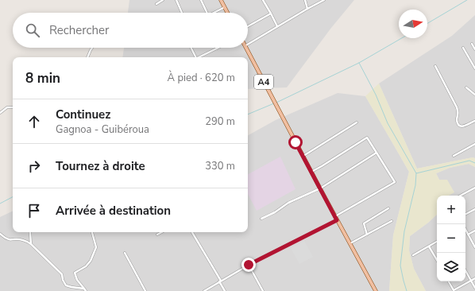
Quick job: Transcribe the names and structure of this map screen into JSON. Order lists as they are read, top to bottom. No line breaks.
{"streets":{"main road":["A4"]},"north":"right","page":{"search":"Rechercher","heading":["8 min","À pied · 620 m"],"list":[["Continuez","Gagnoa - Guibéroua","290 m"],["Tournez à droite","330 m"],"Arrivée à destination"],"map_buttons":["+","−"]}}
